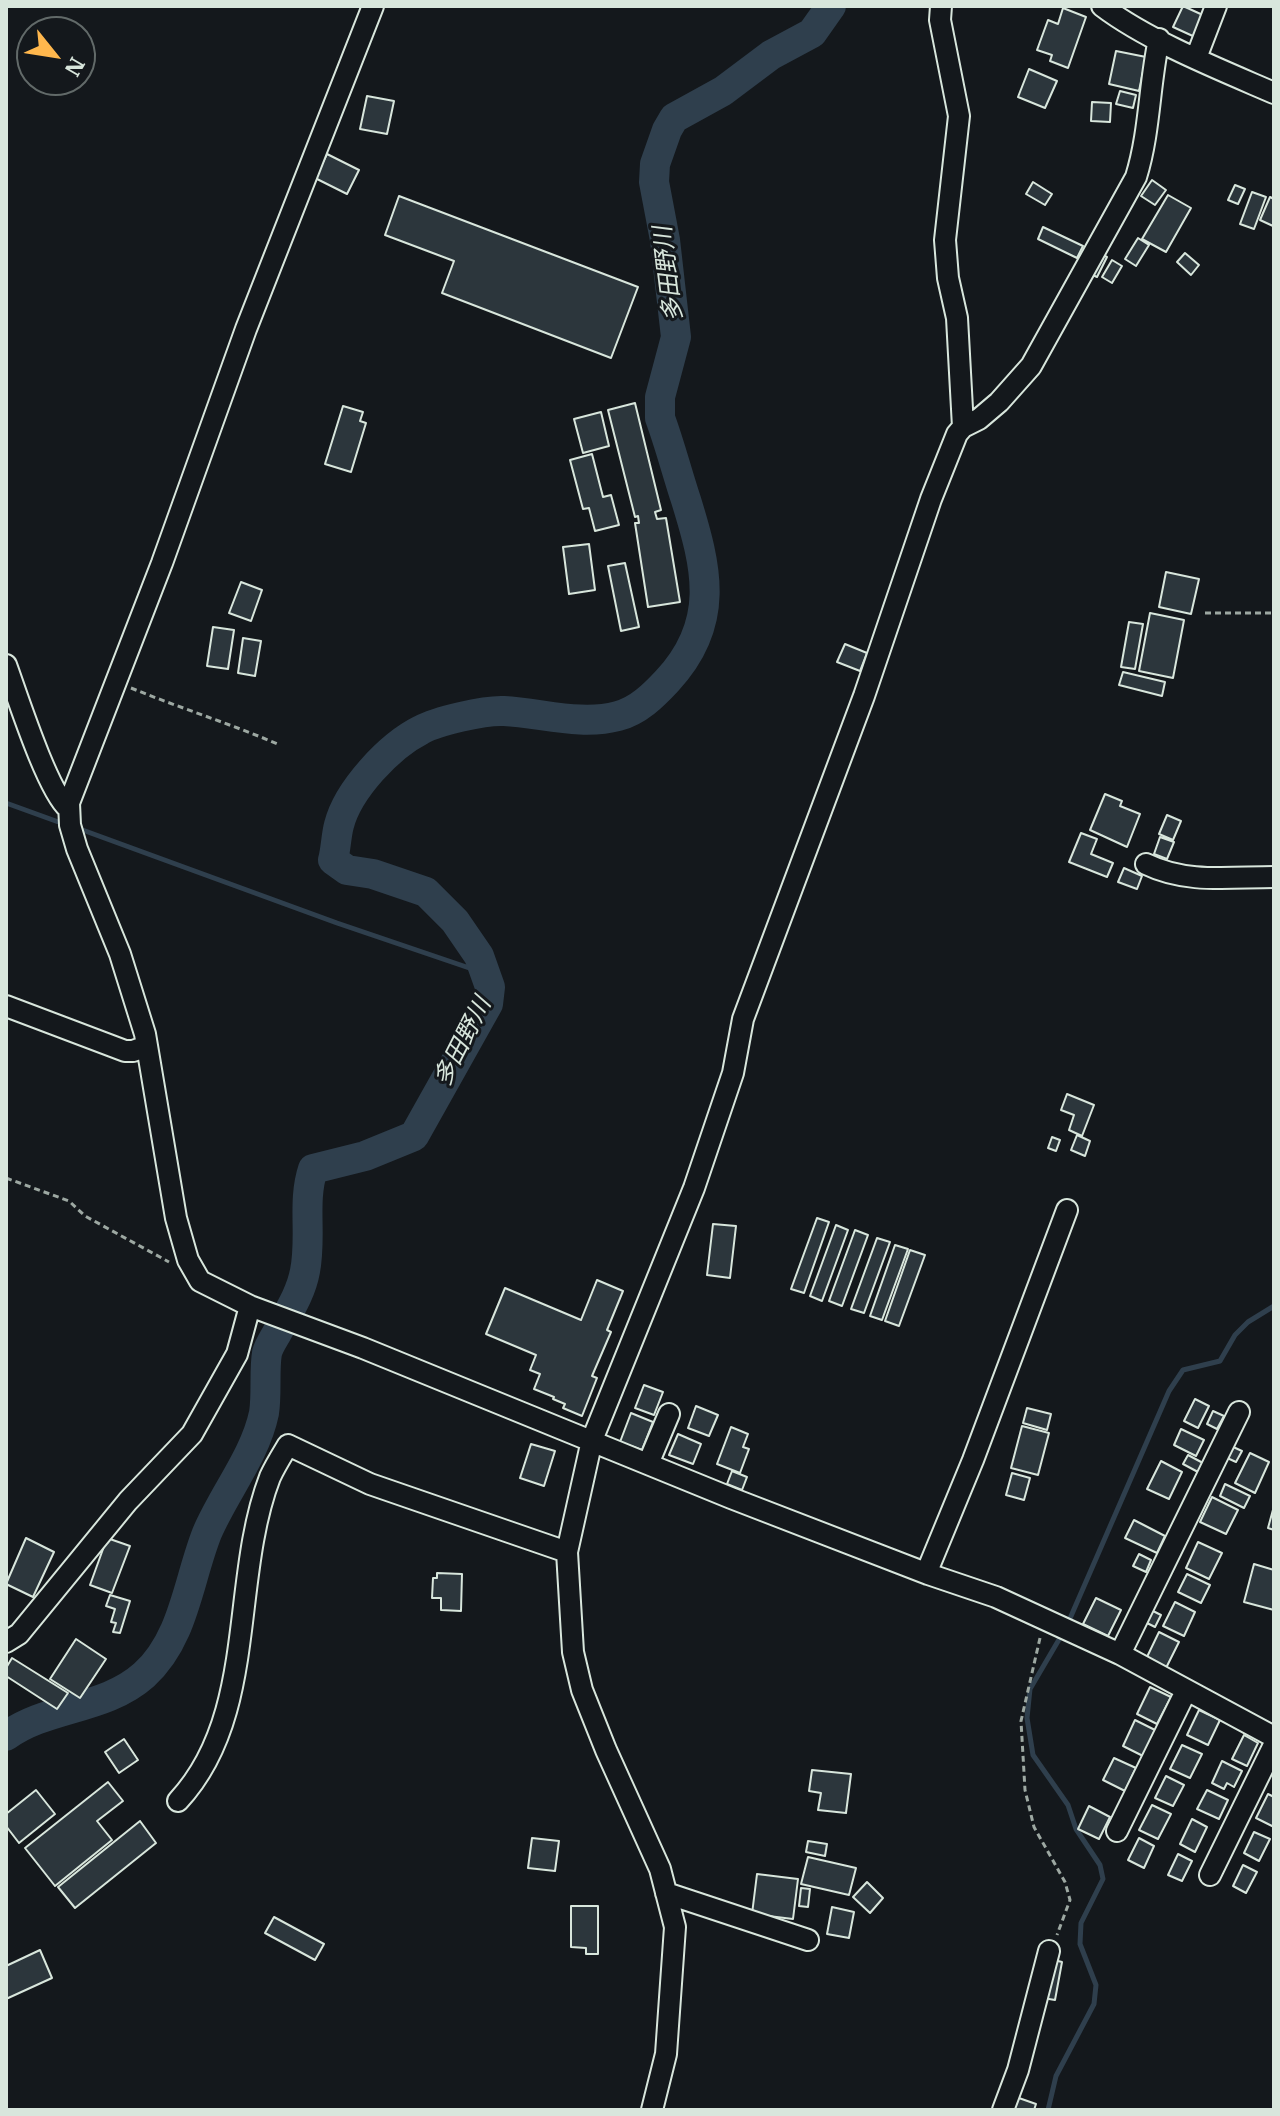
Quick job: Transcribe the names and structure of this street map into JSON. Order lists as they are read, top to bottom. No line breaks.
{"water":["多田野川"],"north":"bottom right"}
